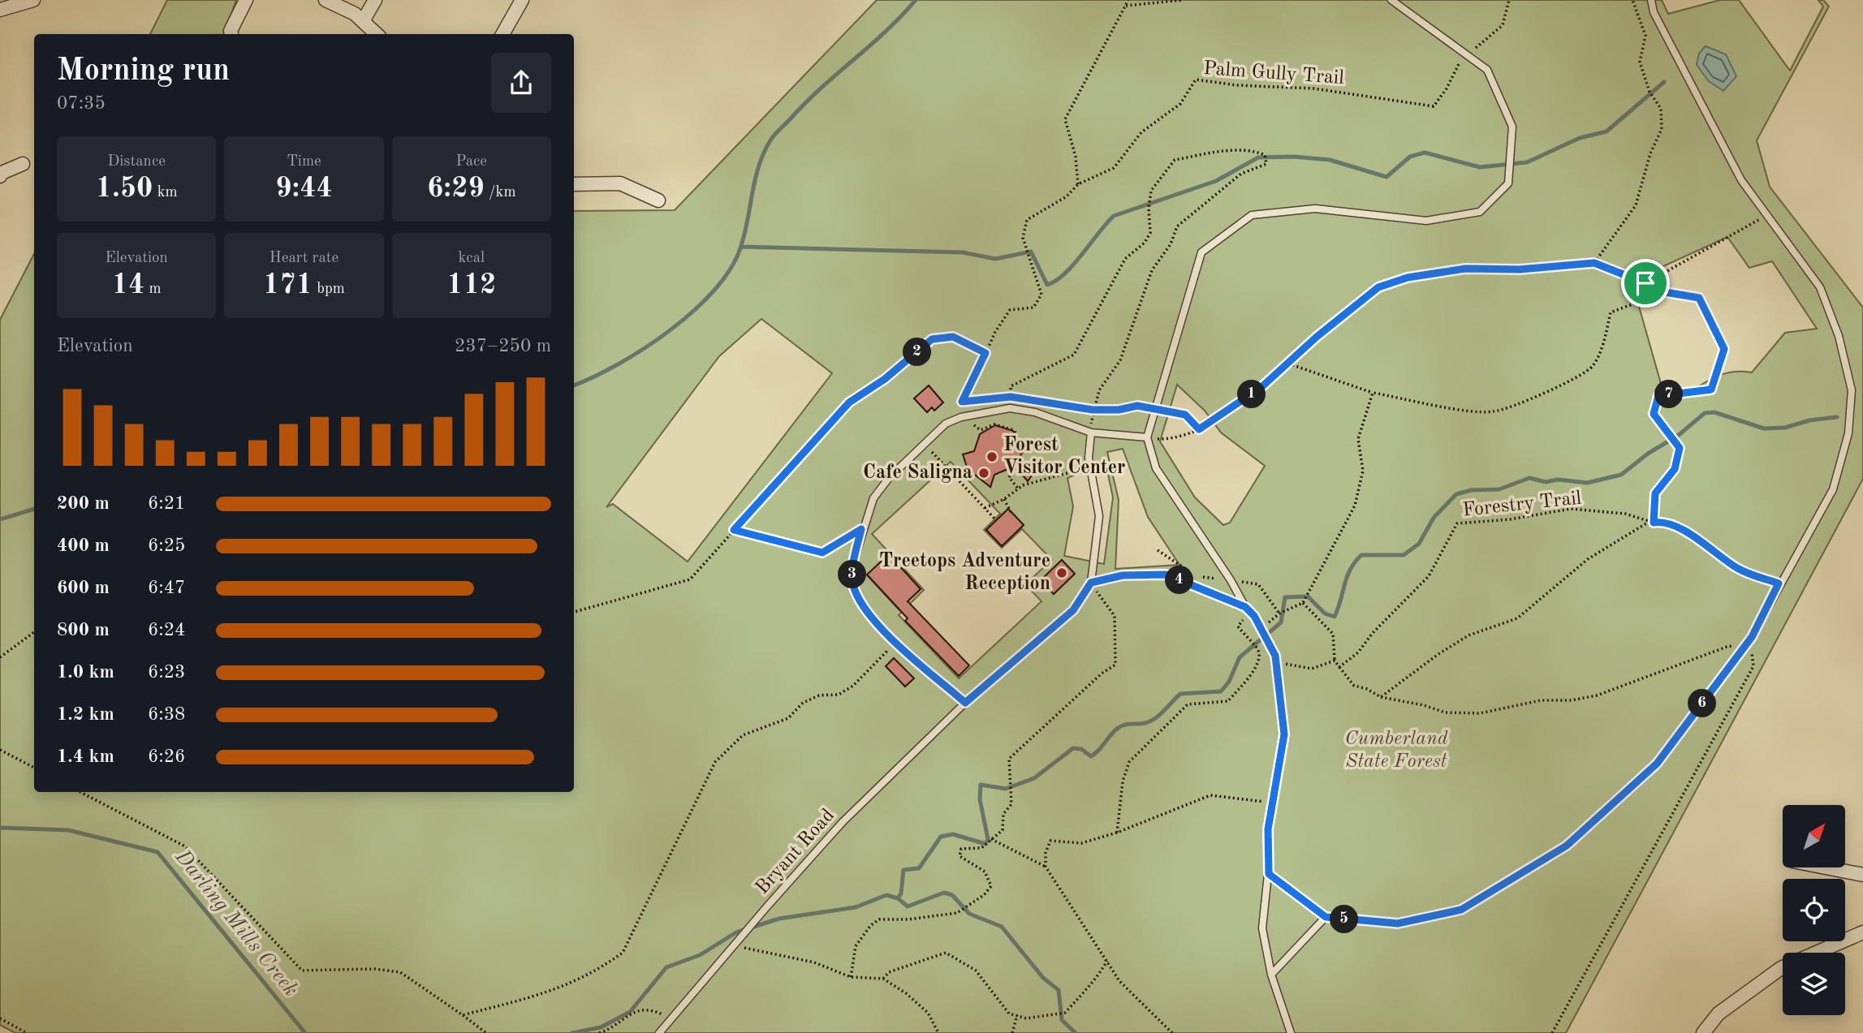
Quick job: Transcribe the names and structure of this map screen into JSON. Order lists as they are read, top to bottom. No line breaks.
{"streets":{"lane":["Bryant Road"],"path":["Palm Gully Trail","Forestry Trail"]},"water":["Darling Mills Creek"],"parks":["Cumberland State Forest"],"places":["Forest Visitor Center","Cafe Saligna","Treetops Adventure Reception"],"north":"top right","page":{"heading":["Morning run","07:35"],"stats":[["Distance","1.50 km"],["Time","9:44"],["Pace","6:29 /km"],["Elevation","14 m"],["Heart rate","171 bpm"],["kcal","112"]],"chart":["Elevation","237–250 m"],"pins":["2","1","7","3","4","6","5"],"list":[{"name":"200 m","note":"6:21"},{"name":"400 m","note":"6:25"},{"name":"600 m","note":"6:47"},{"name":"800 m","note":"6:24"},{"name":"1.0 km","note":"6:23"},{"name":"1.2 km","note":"6:38"},{"name":"1.4 km","note":"6:26"}]}}
